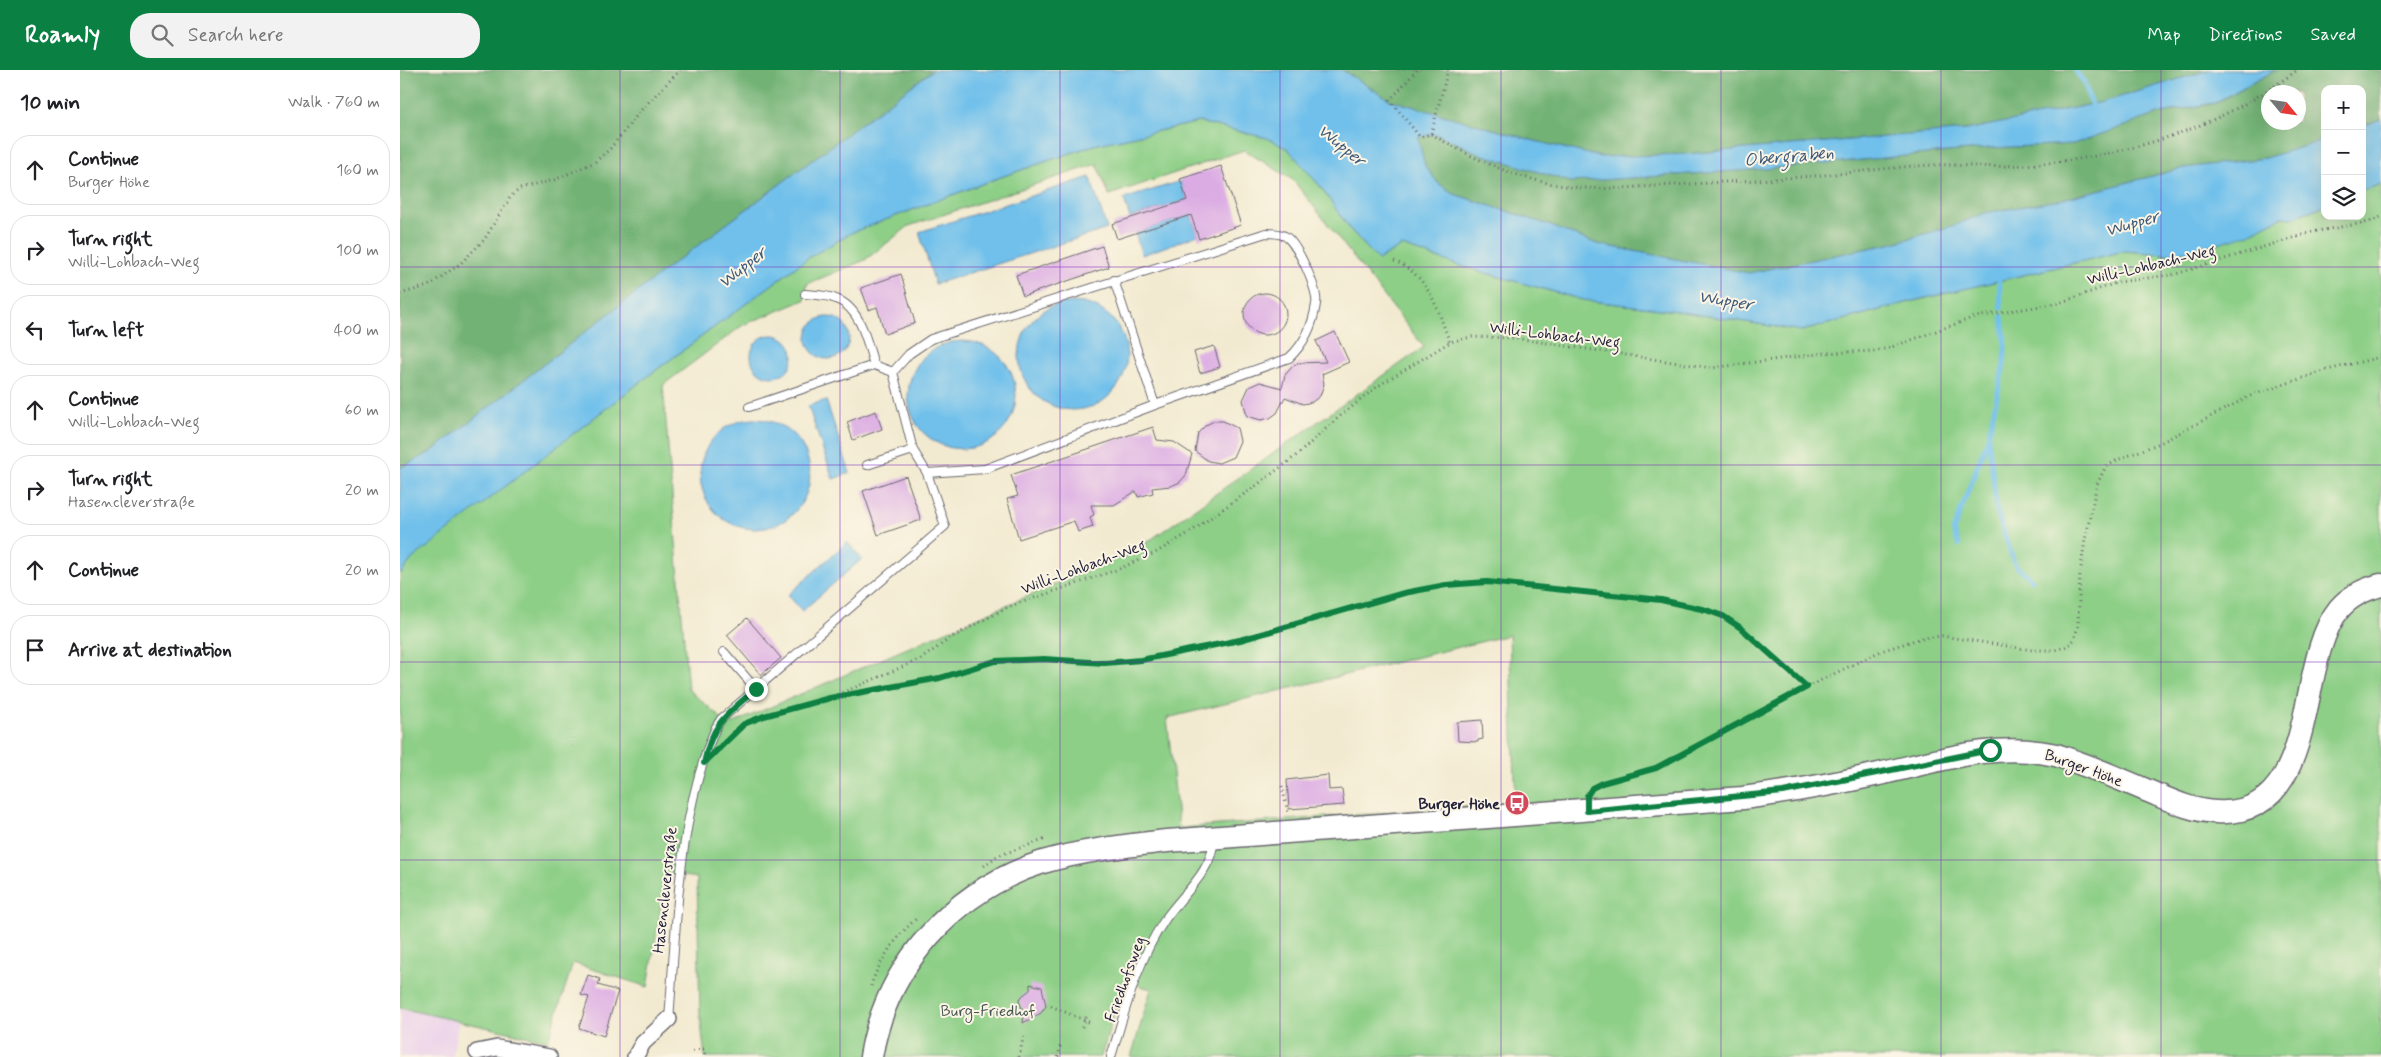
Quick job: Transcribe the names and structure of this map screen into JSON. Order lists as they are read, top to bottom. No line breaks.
{"streets":{"main road":["Burger Höhe"],"street":["Hasencleverstraße"],"lane":["Friedhofsweg"],"path":["Willi-Lohbach-Weg"]},"crossings":[["Willi-Lohbach-Weg","Hasencleverstraße"],["Burger Höhe","Friedhofsweg"]],"water":["Wupper","Obergraben"],"parks":["Burg-Friedhof"],"places":{"bus stop":["Burger Höhe"]},"north":"bottom right","page":{"header":"Roamly","search":"Search here","nav":["Map","Directions","Saved"],"heading":["10 min","Walk · 760 m"],"map_buttons":["+","−"],"list":[["Continue","Burger Höhe","160 m"],["Turn right","Willi-Lohbach-Weg","100 m"],["Turn left","400 m"],["Continue","Willi-Lohbach-Weg","60 m"],["Turn right","Hasencleverstraße","20 m"],["Continue","20 m"],"Arrive at destination"]}}
